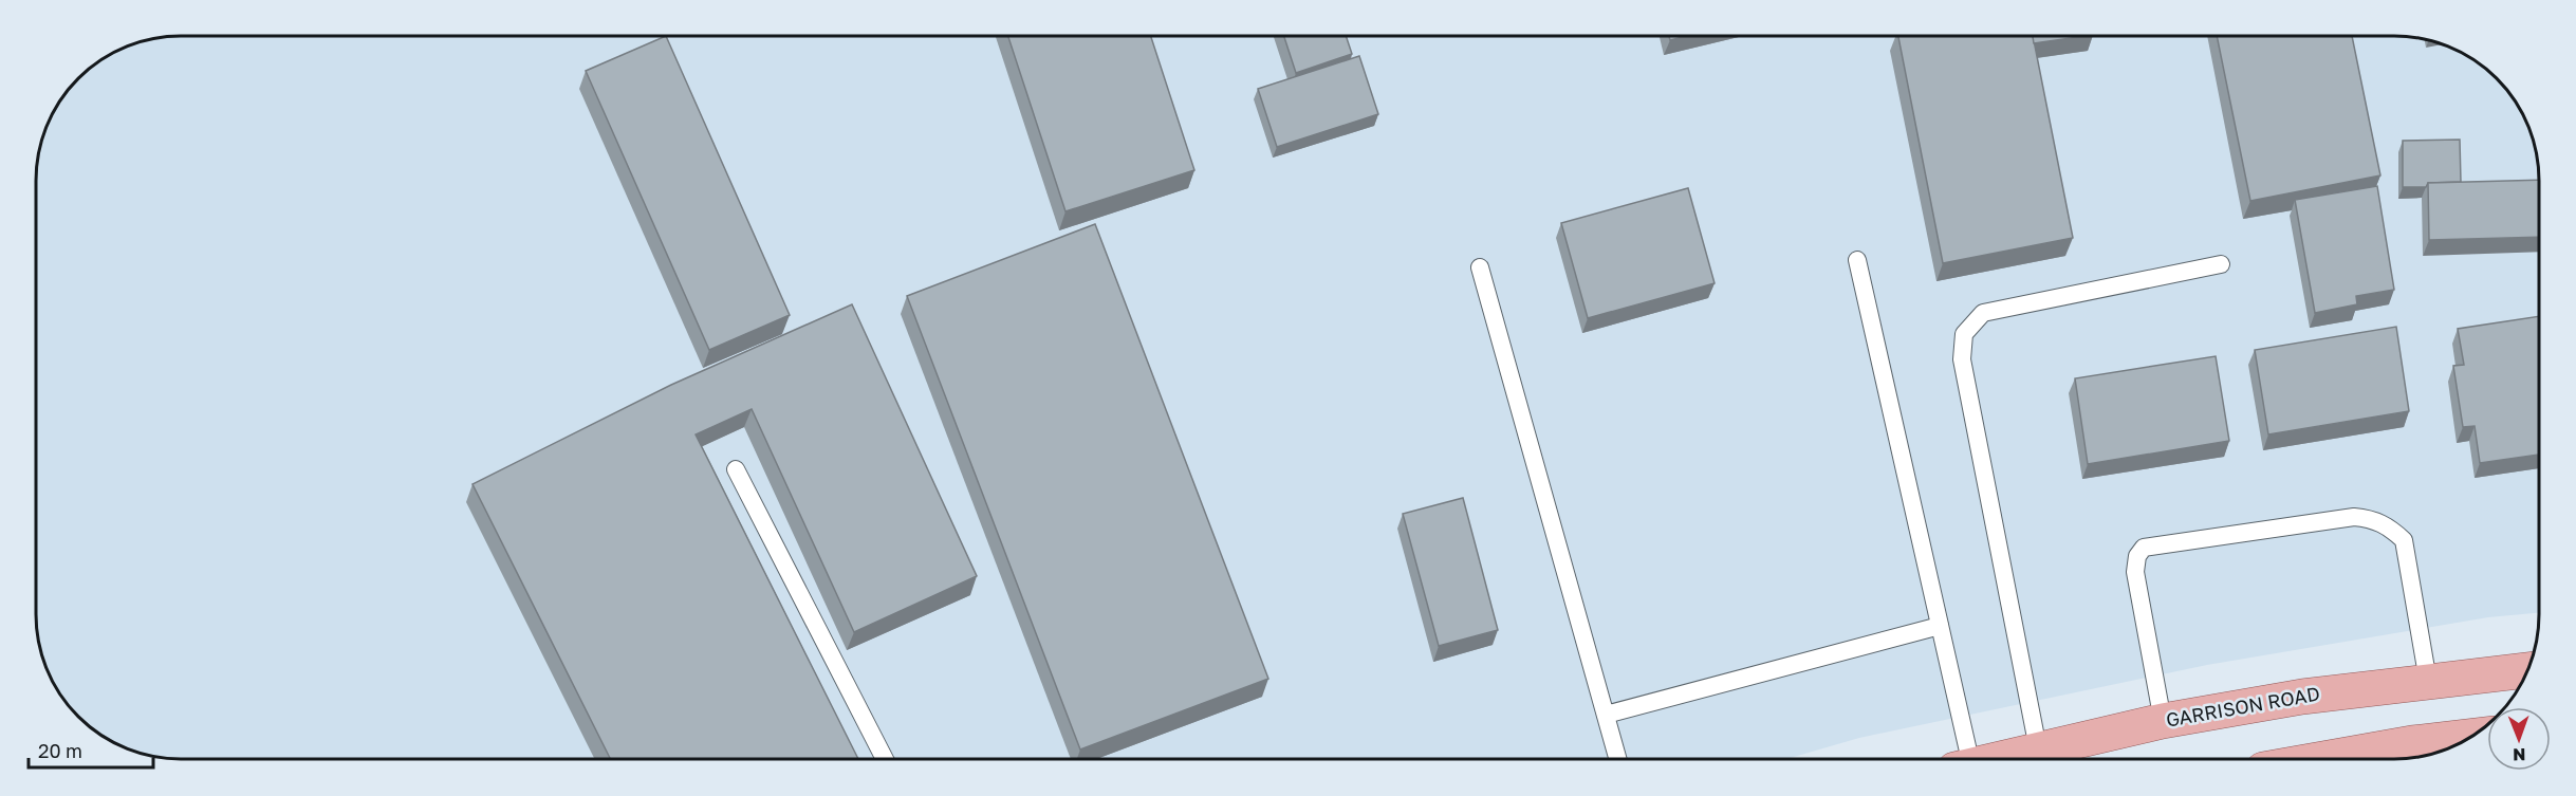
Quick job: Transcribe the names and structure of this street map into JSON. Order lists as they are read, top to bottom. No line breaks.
{"streets":{"main road":["GARRISON ROAD"]},"scale_bar":"20 m","north":"bottom"}
